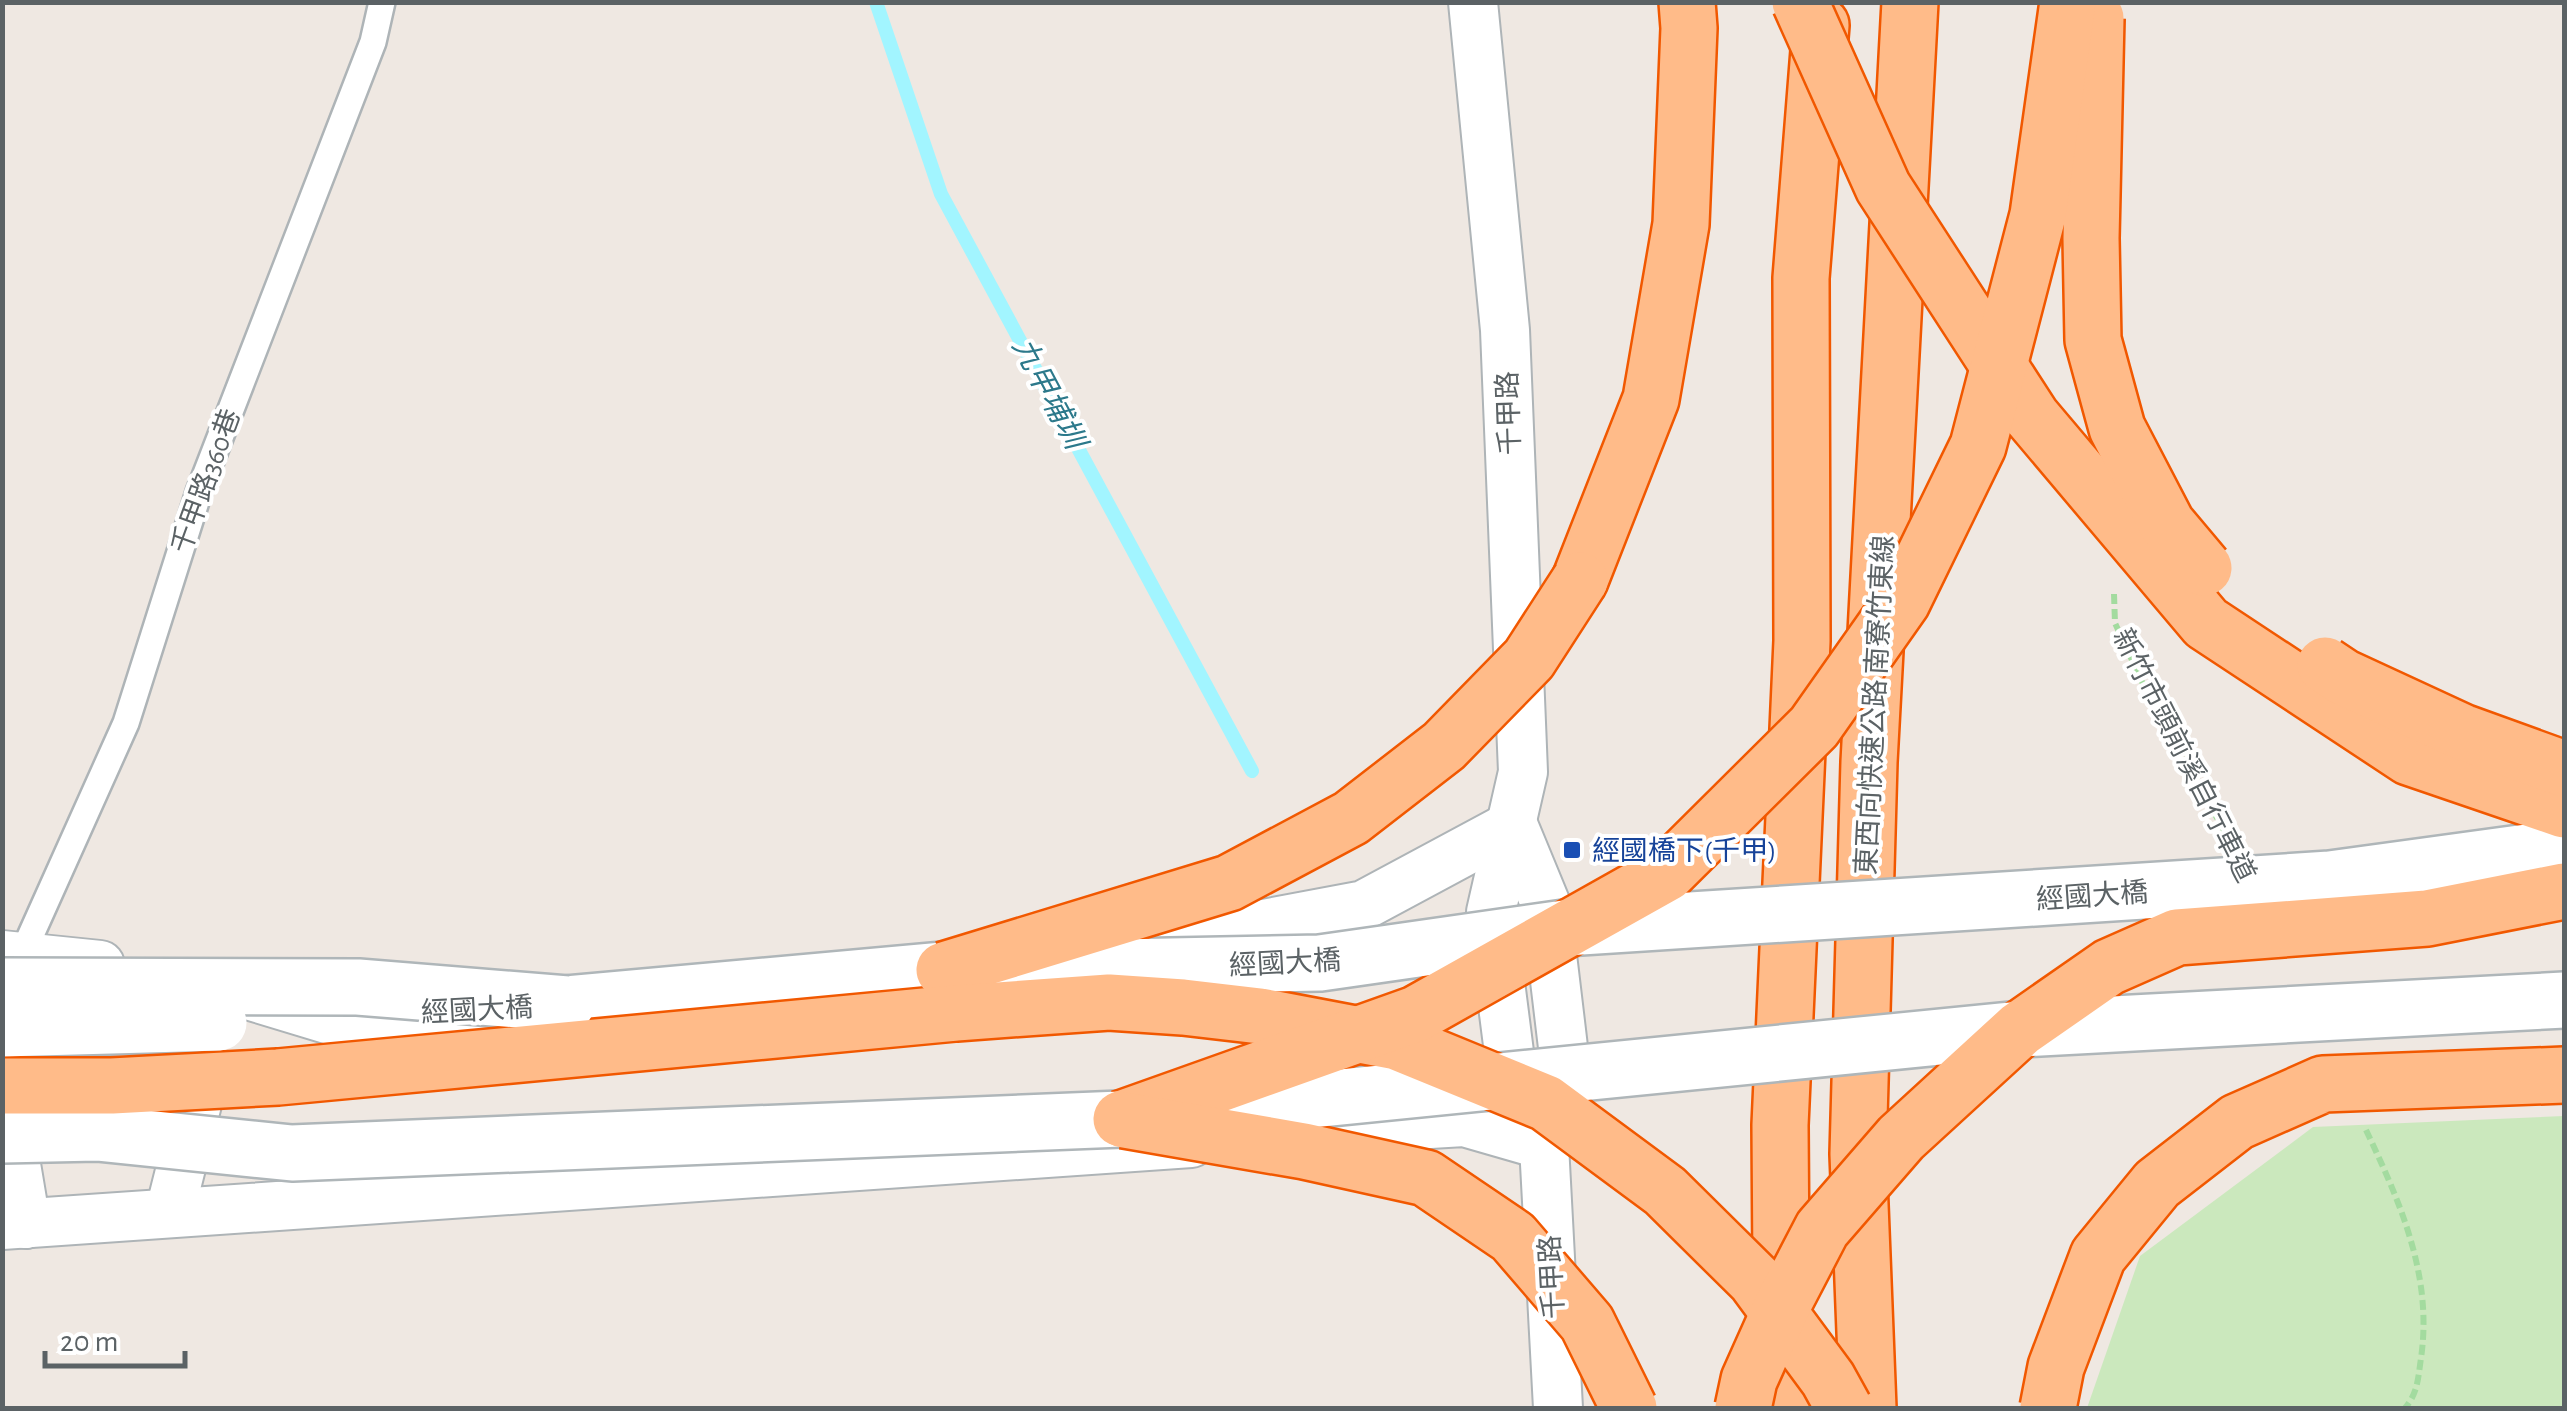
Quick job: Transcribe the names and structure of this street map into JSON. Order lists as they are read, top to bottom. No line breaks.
{"streets":{"highway":["東西向快速公路 南寮竹東線"],"main road":["經國大橋"],"street":["千甲路"],"lane":["千甲路360巷"],"path":["新竹市頭前溪自行車道"]},"water":["九甲埔圳"],"places":{"transit":["經國橋下(千甲)"]},"scale_bar":"20 m"}
